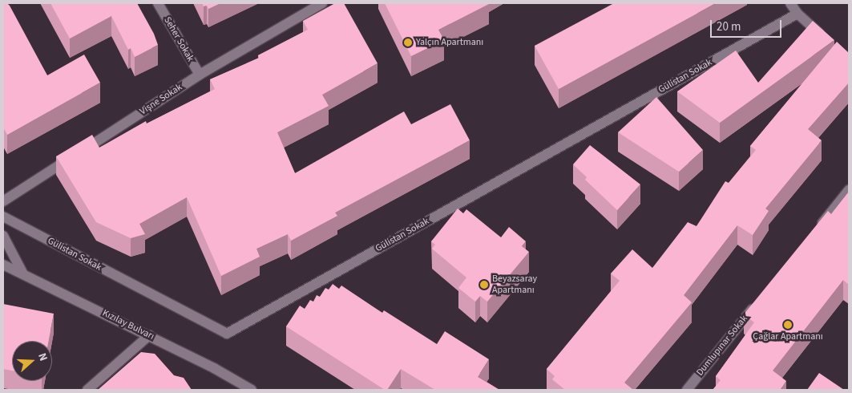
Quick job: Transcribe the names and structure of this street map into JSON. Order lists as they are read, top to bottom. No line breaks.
{"streets":{"street":["Seher Sokak","Gülistan Sokak","Vişne Sokak","Kızılay Bulvarı","Dumlupınar Sokak"]},"crossings":[["Seher Sokak","Vişne Sokak"]],"places":["Yalçın Apartmanı","Beyazsaray Apartmanı","Çağlar Apartmanı"],"scale_bar":"20 m","north":"right"}
